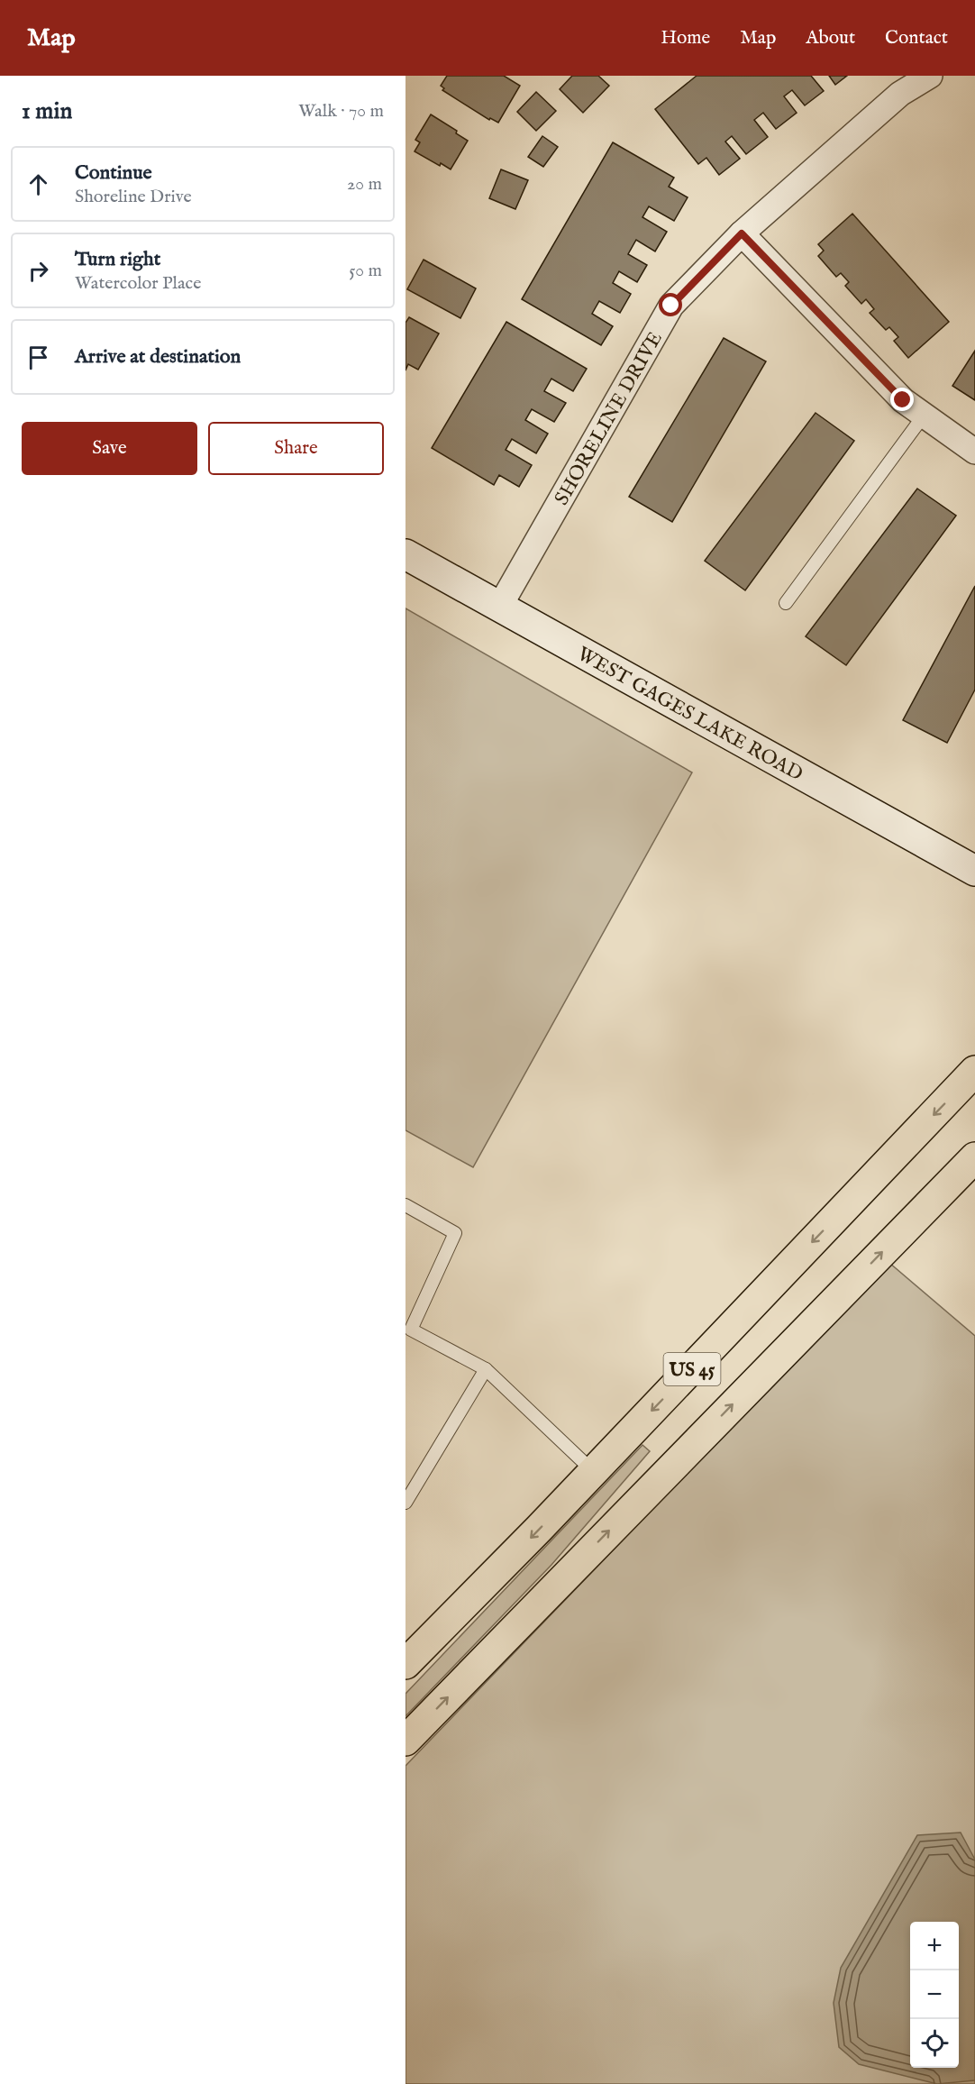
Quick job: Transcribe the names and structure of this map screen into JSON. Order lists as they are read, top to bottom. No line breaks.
{"streets":{"main road":["US 45"],"street":["SHORELINE DRIVE","WEST GAGES LAKE ROAD"]},"crossings":[["SHORELINE DRIVE","WEST GAGES LAKE ROAD"]],"page":{"header":"Map","nav":["Home","Map","About","Contact"],"heading":["1 min","Walk · 70 m"],"list":[["Continue","Shoreline Drive","20 m"],["Turn right","Watercolor Place","50 m"],"Arrive at destination"],"buttons":["Save","Share"],"map_buttons":["+","−"]}}
